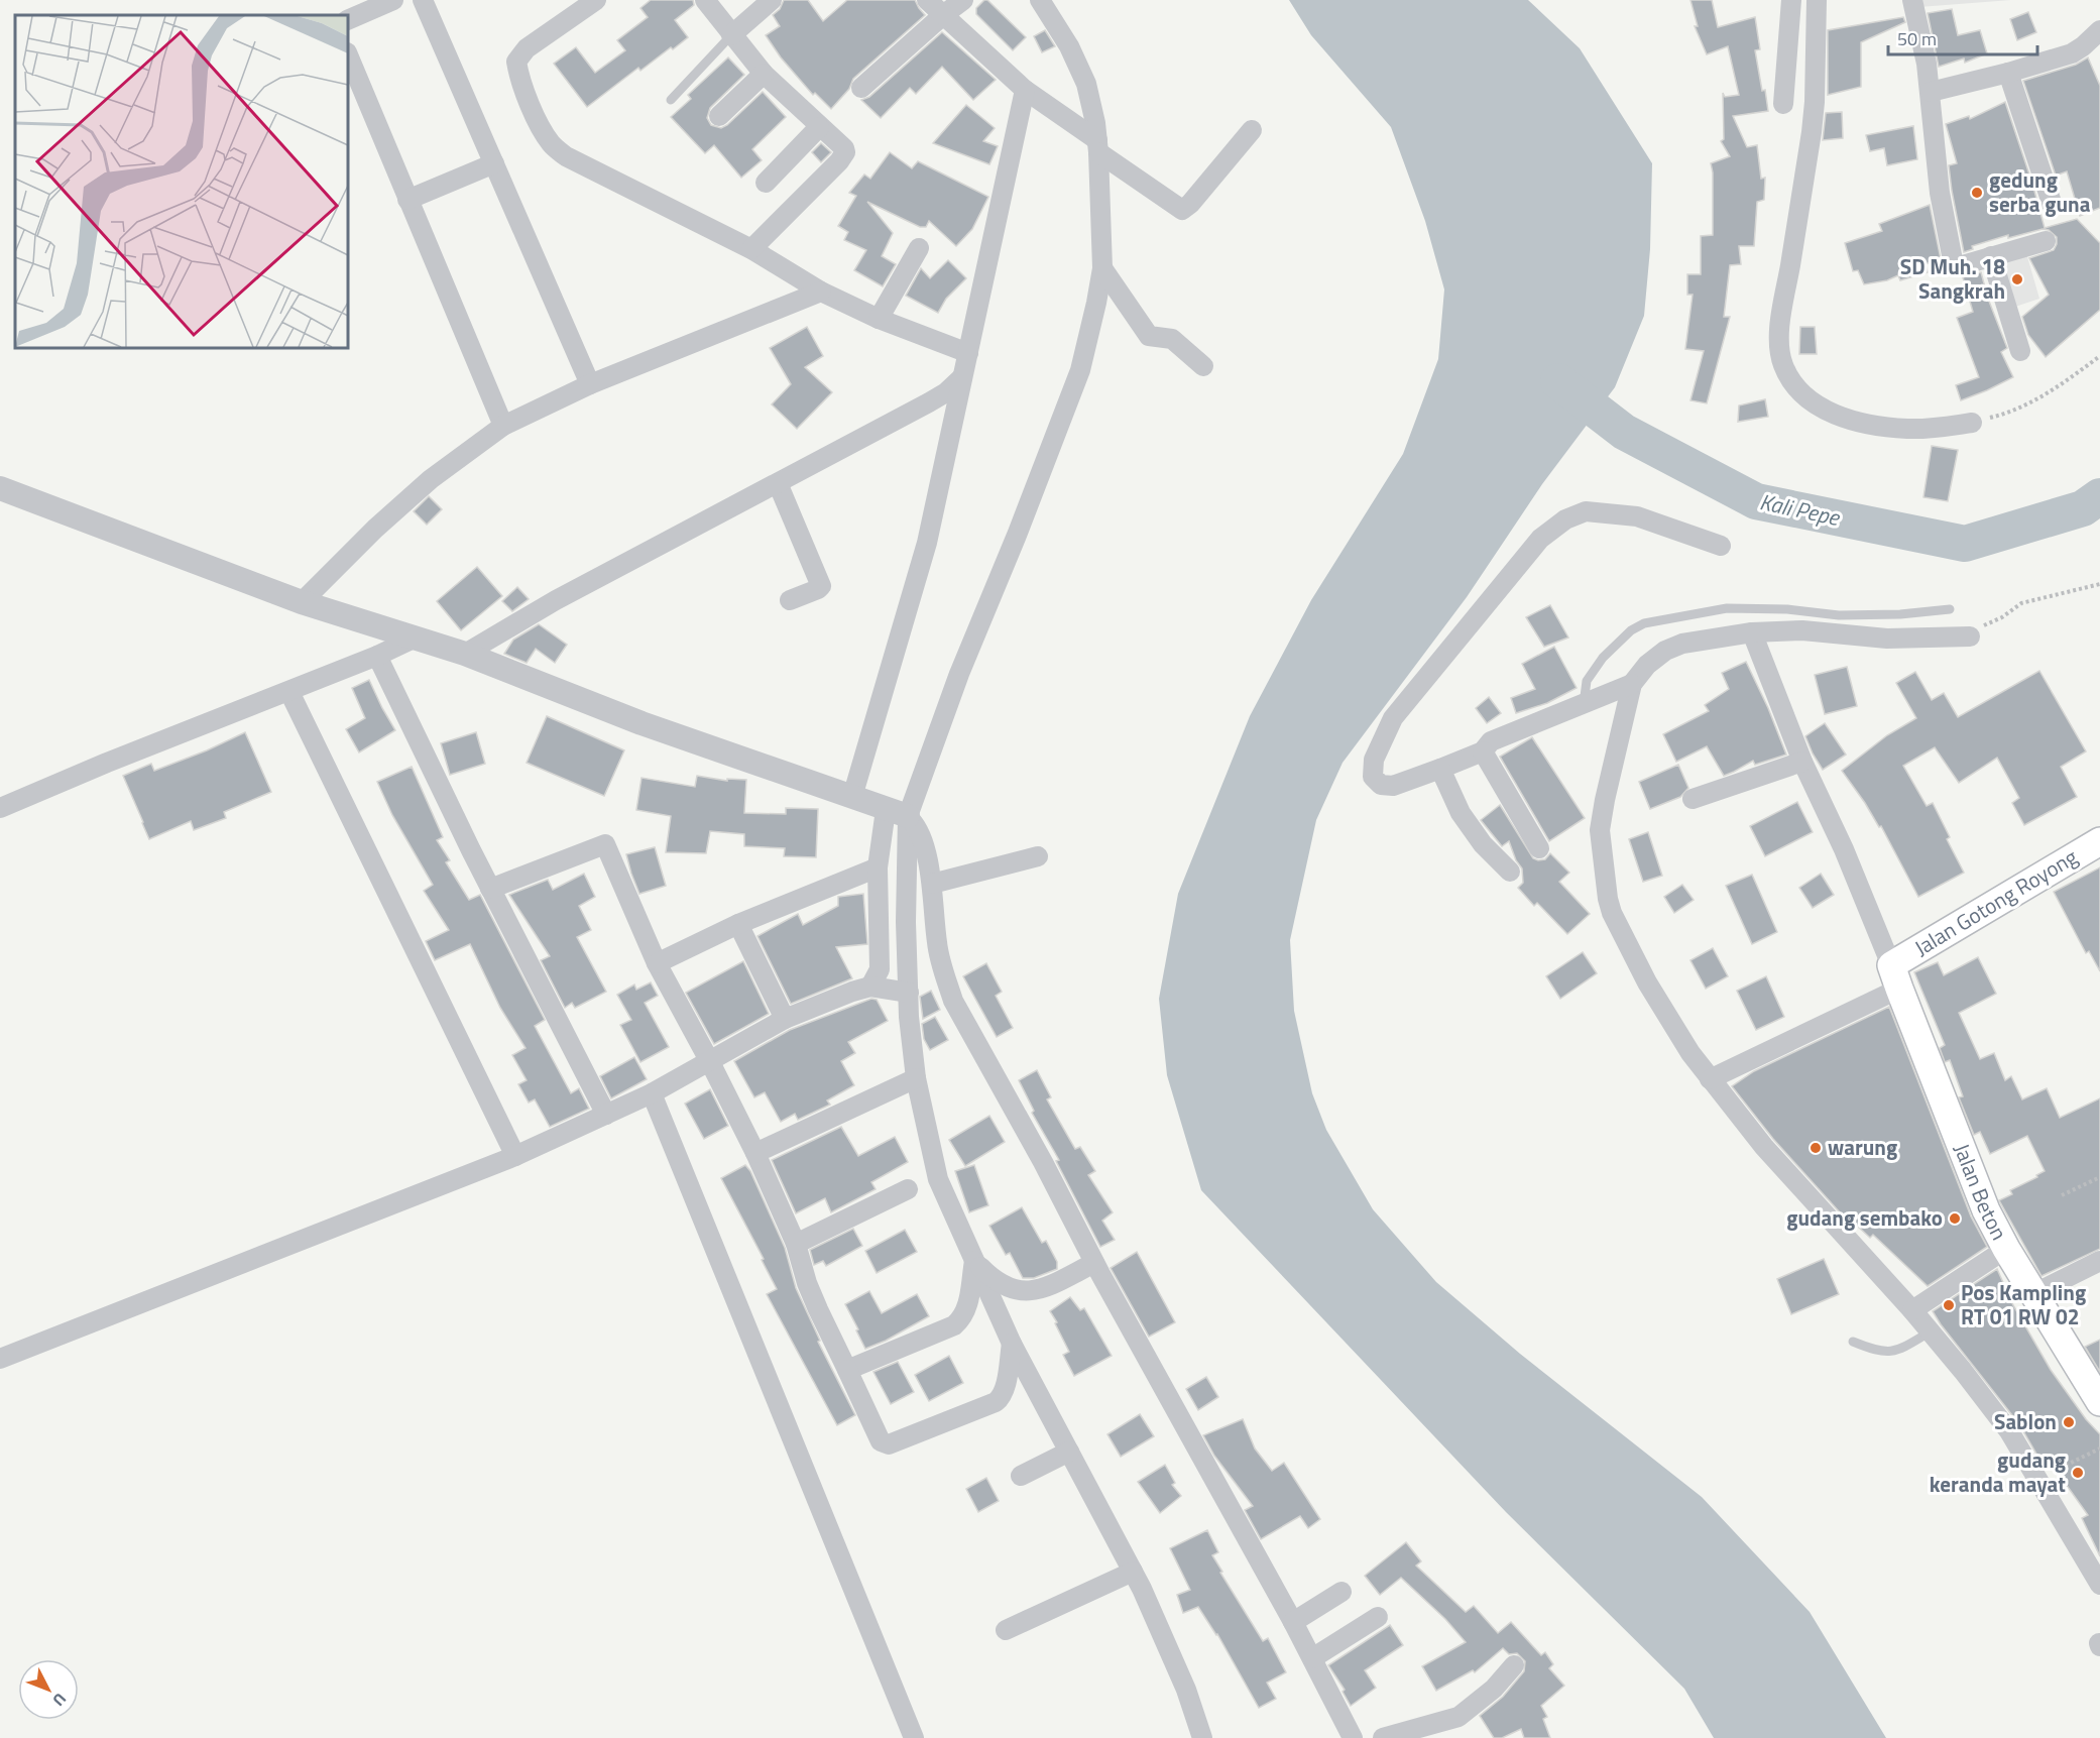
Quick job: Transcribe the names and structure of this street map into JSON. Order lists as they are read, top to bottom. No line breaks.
{"streets":{"main road":["Jalan Gotong Royong","Jalan Beton"]},"crossings":[["Jalan Gotong Royong","Jalan Beton"]],"water":["Kali Pepe"],"places":["gedung serba guna","SD Muh. 18 Sangkrah","warung","gudang sembako","Pos Kampling RT 01 RW 02","Sablon","gudang keranda mayat"],"scale_bar":"50 m","north":"bottom right"}
